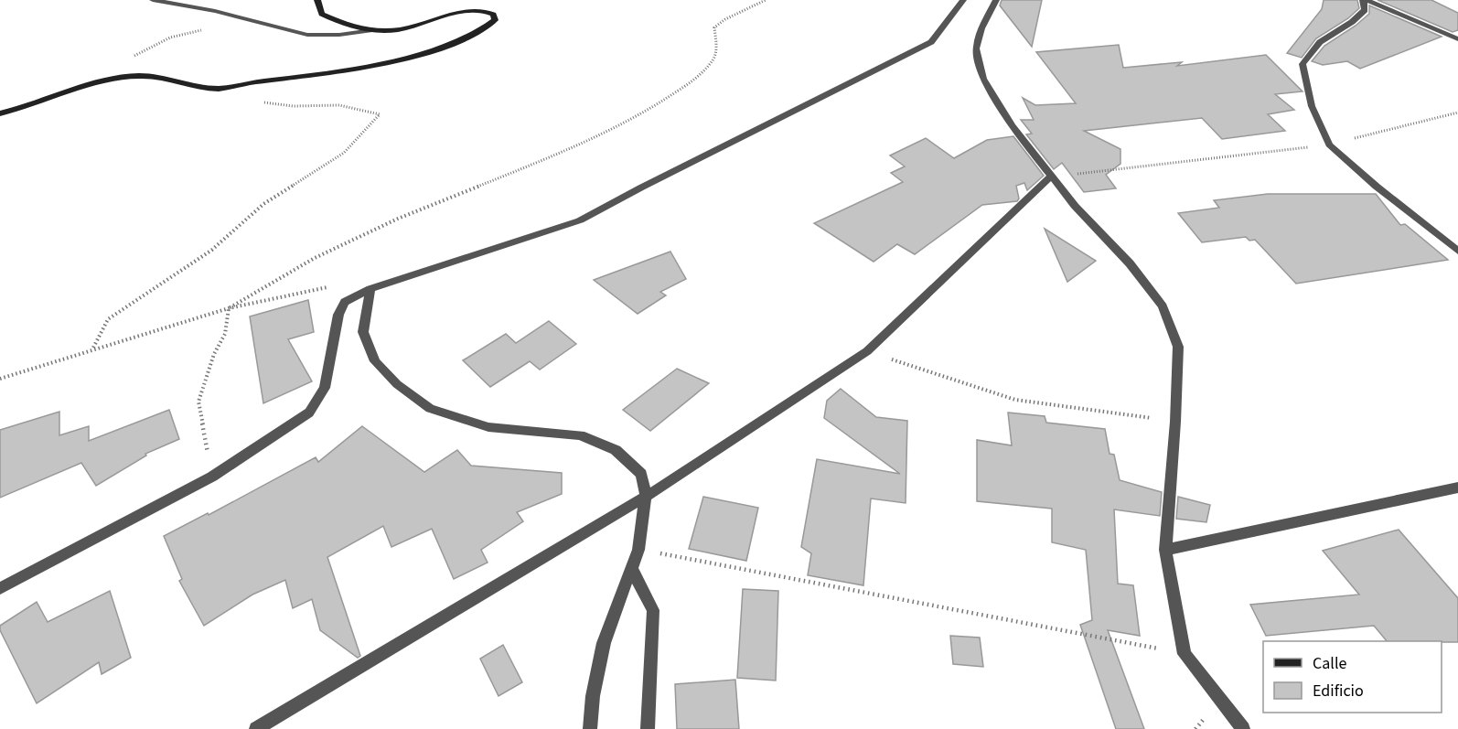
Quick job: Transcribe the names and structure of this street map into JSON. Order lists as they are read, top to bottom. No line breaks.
{"legend":["Calle","Edificio"]}
